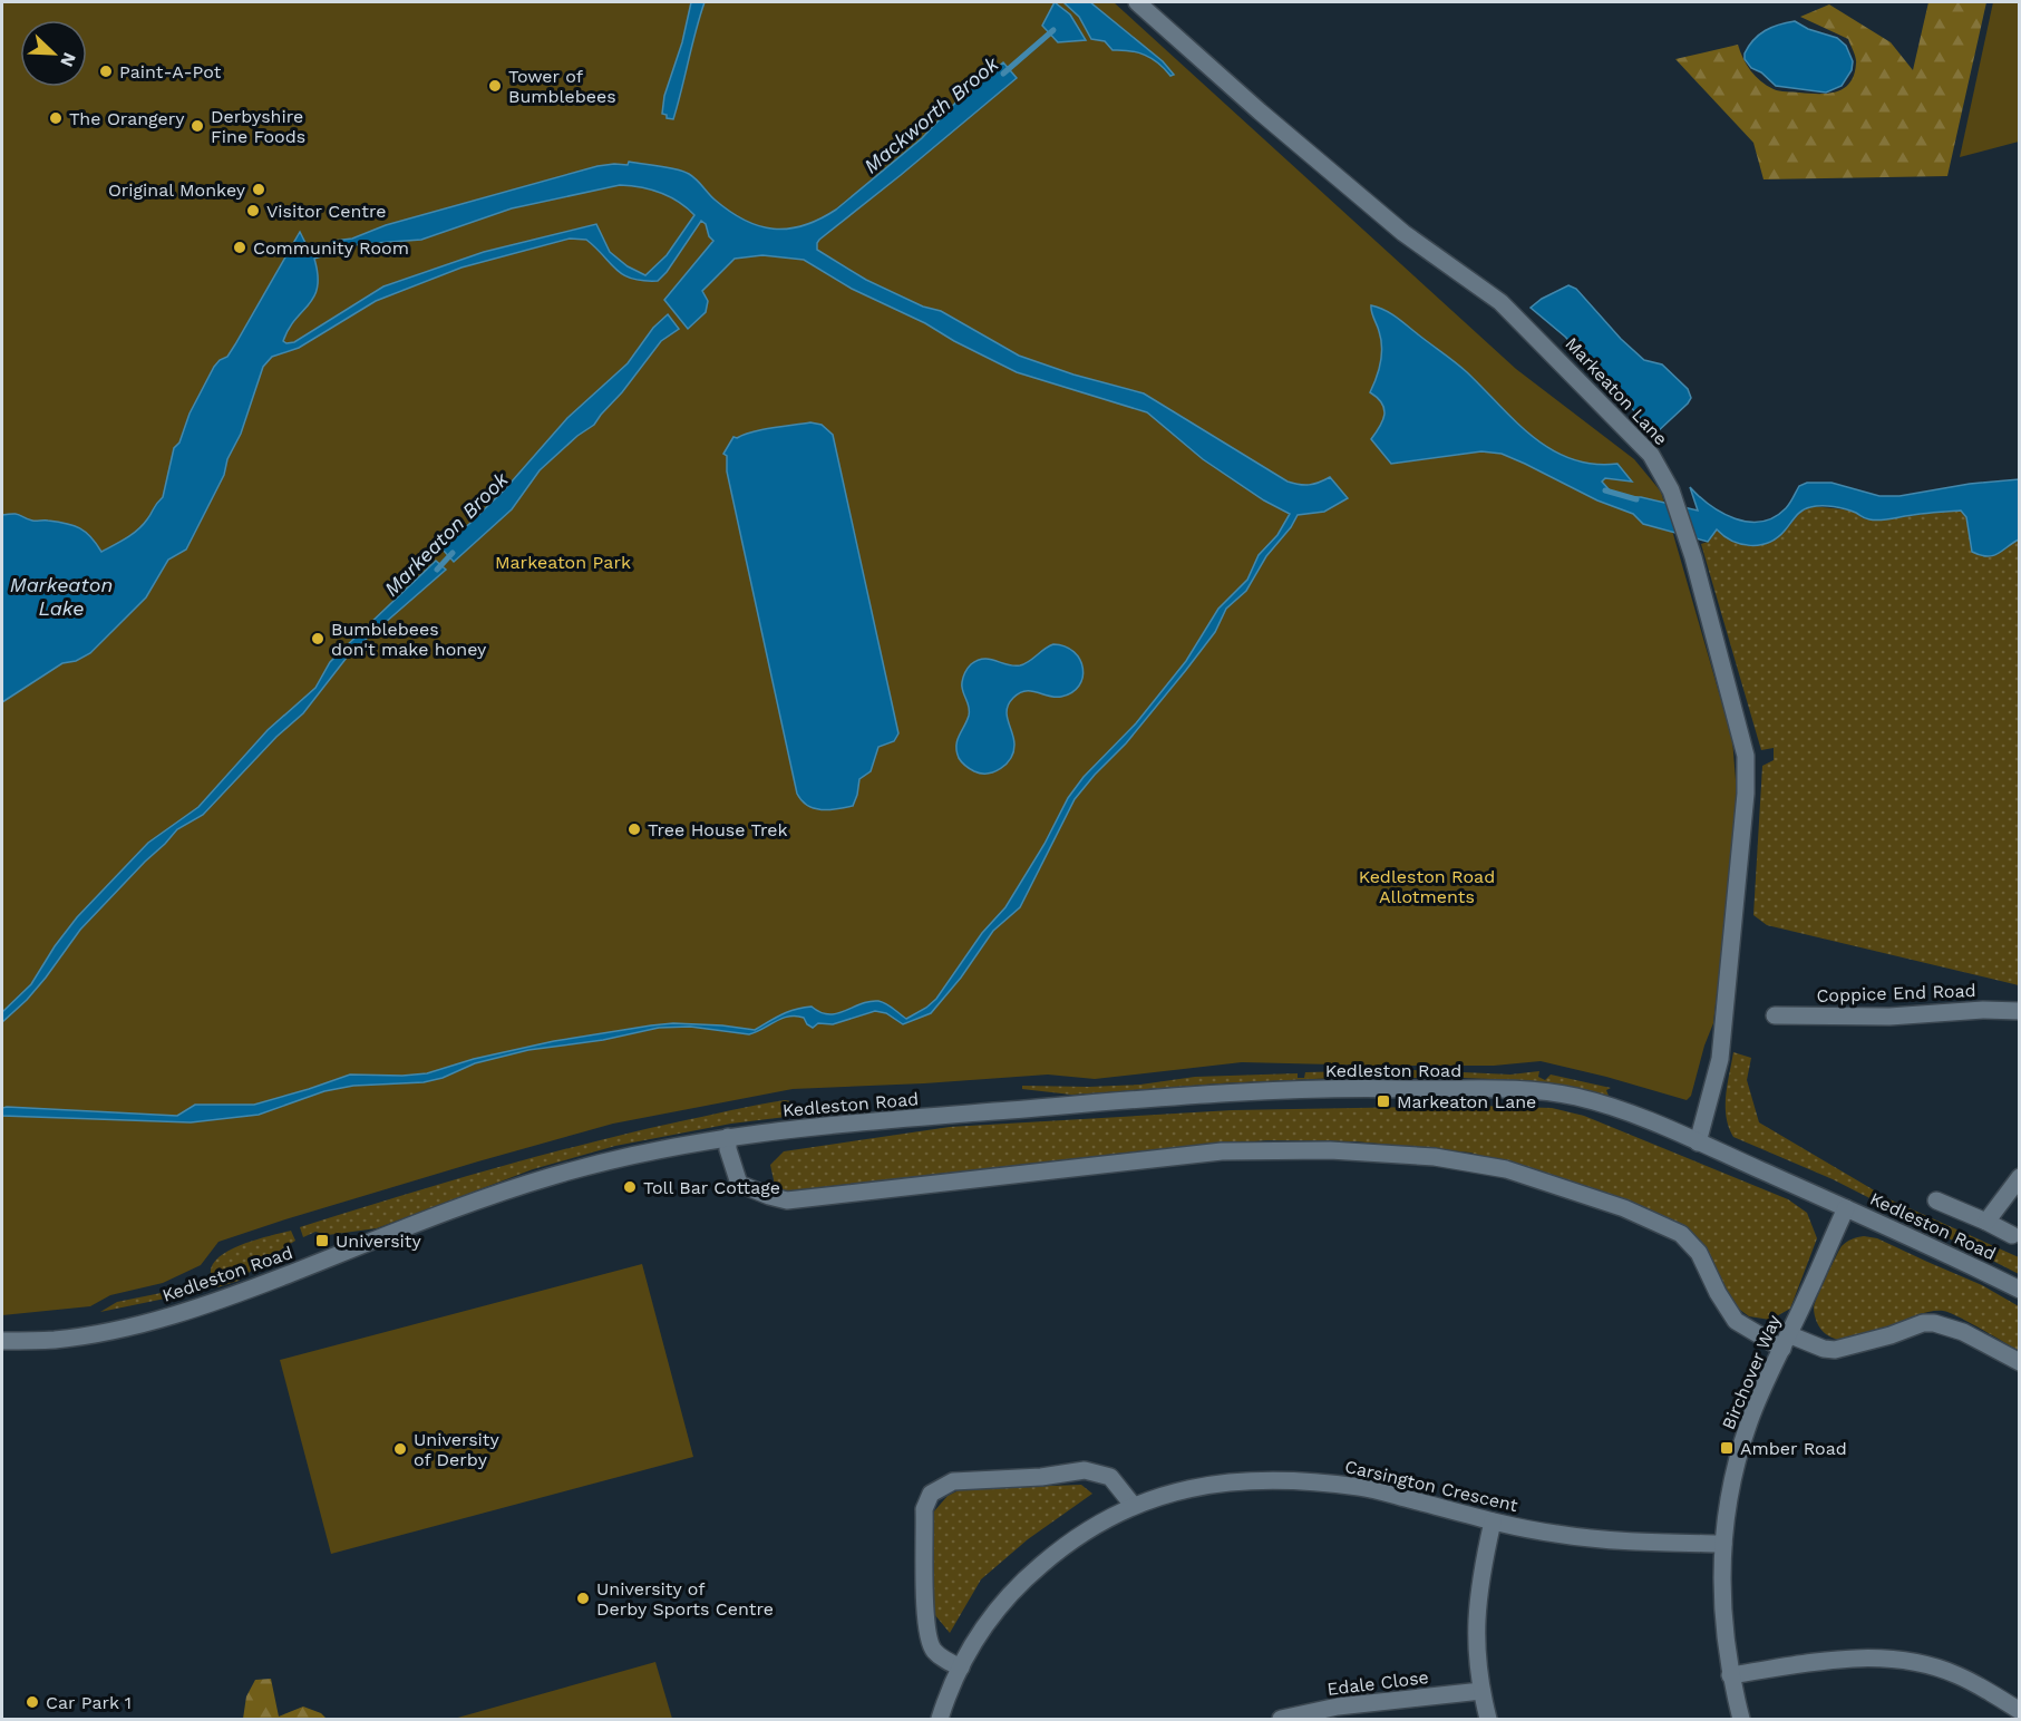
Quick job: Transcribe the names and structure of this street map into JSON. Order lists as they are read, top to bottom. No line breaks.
{"streets":{"street":["Markeaton Lane","Coppice End Road","Kedleston Road","Birchover Way","Carsington Crescent","Edale Close"]},"crossings":[["Markeaton Lane","Kedleston Road"],["Kedleston Road","Birchover Way"],["Birchover Way","Carsington Crescent"]],"water":["Mackworth Brook","Markeaton Brook","Markeaton Lake"],"parks":["Markeaton Park","Kedleston Road Allotments"],"places":{"other":["Paint-A-Pot","Tower of Bumblebees","The Orangery","Derbyshire Fine Foods","Original Monkey","Visitor Centre","Community Room","Bumblebees don't make honey","Tree House Trek","Toll Bar Cottage","University of Derby","University of Derby Sports Centre","Car Park 1"],"transit":["Markeaton Lane","University","Amber Road"]},"north":"bottom right"}
